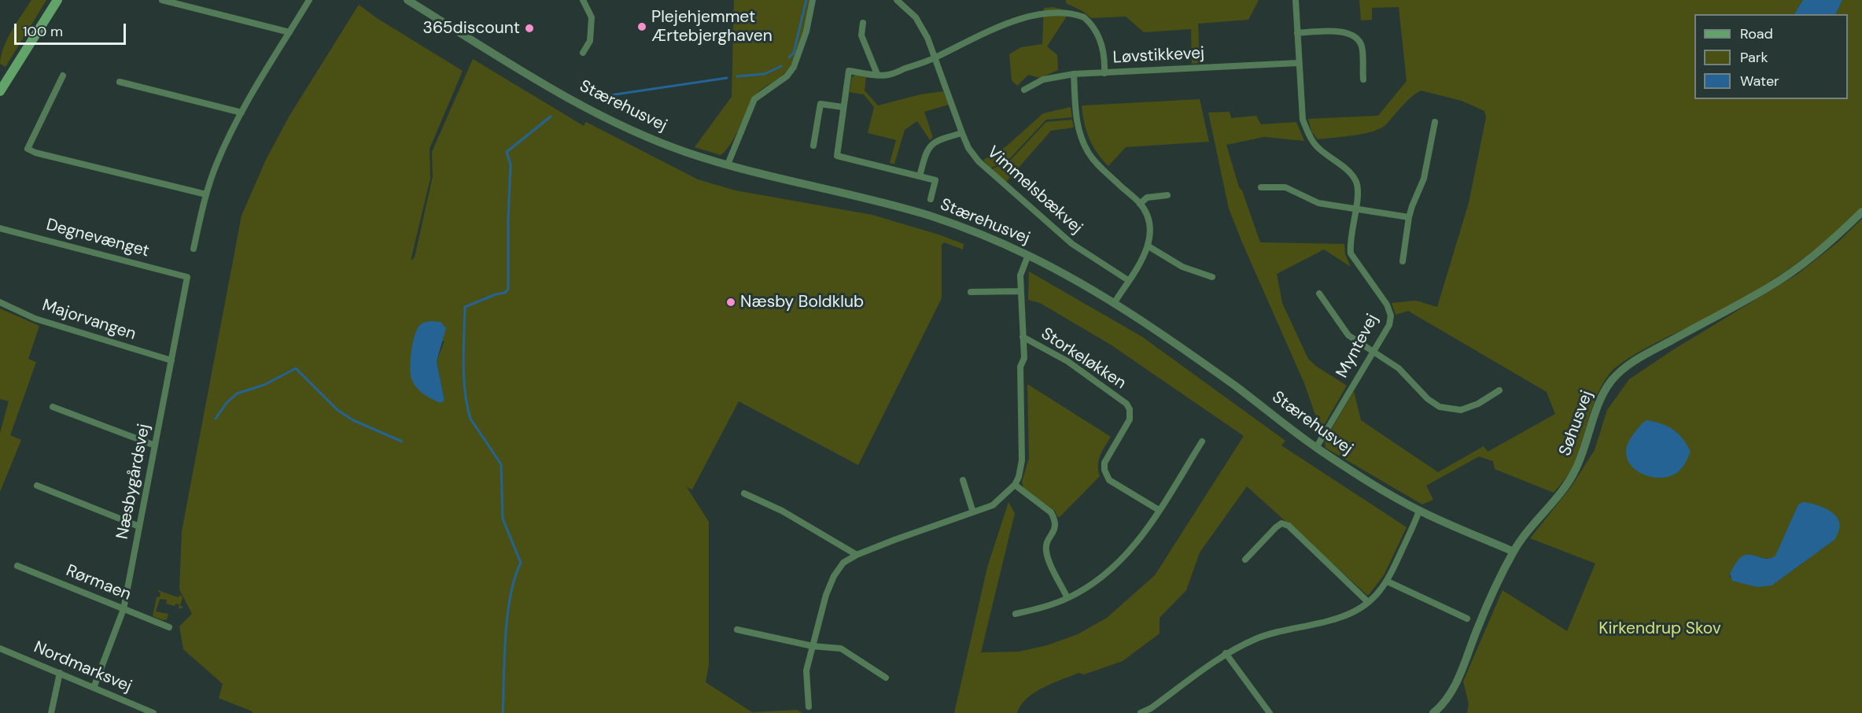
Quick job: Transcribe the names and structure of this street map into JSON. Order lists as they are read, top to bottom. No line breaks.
{"streets":{"street":["Løvstikkevej","Stærehusvej","Vimmelsbækvej","Degnevænget","Majorvangen","Myntevej","Storkeløkken","Søhusvej","Næsbygårdsvej","Rørmaen","Nordmarksvej"]},"crossings":[["Løvstikkevej","Myntevej"],["Stærehusvej","Myntevej"],["Stærehusvej","Storkeløkken"],["Stærehusvej","Søhusvej"],["Degnevænget","Næsbygårdsvej"],["Majorvangen","Næsbygårdsvej"],["Næsbygårdsvej","Rørmaen"],["Næsbygårdsvej","Nordmarksvej"]],"parks":["Kirkendrup Skov"],"places":["Plejehjemmet Ærtebjerghaven","365discount","Næsby Boldklub"],"legend":["Road","Park","Water"],"scale_bar":"100 m"}
